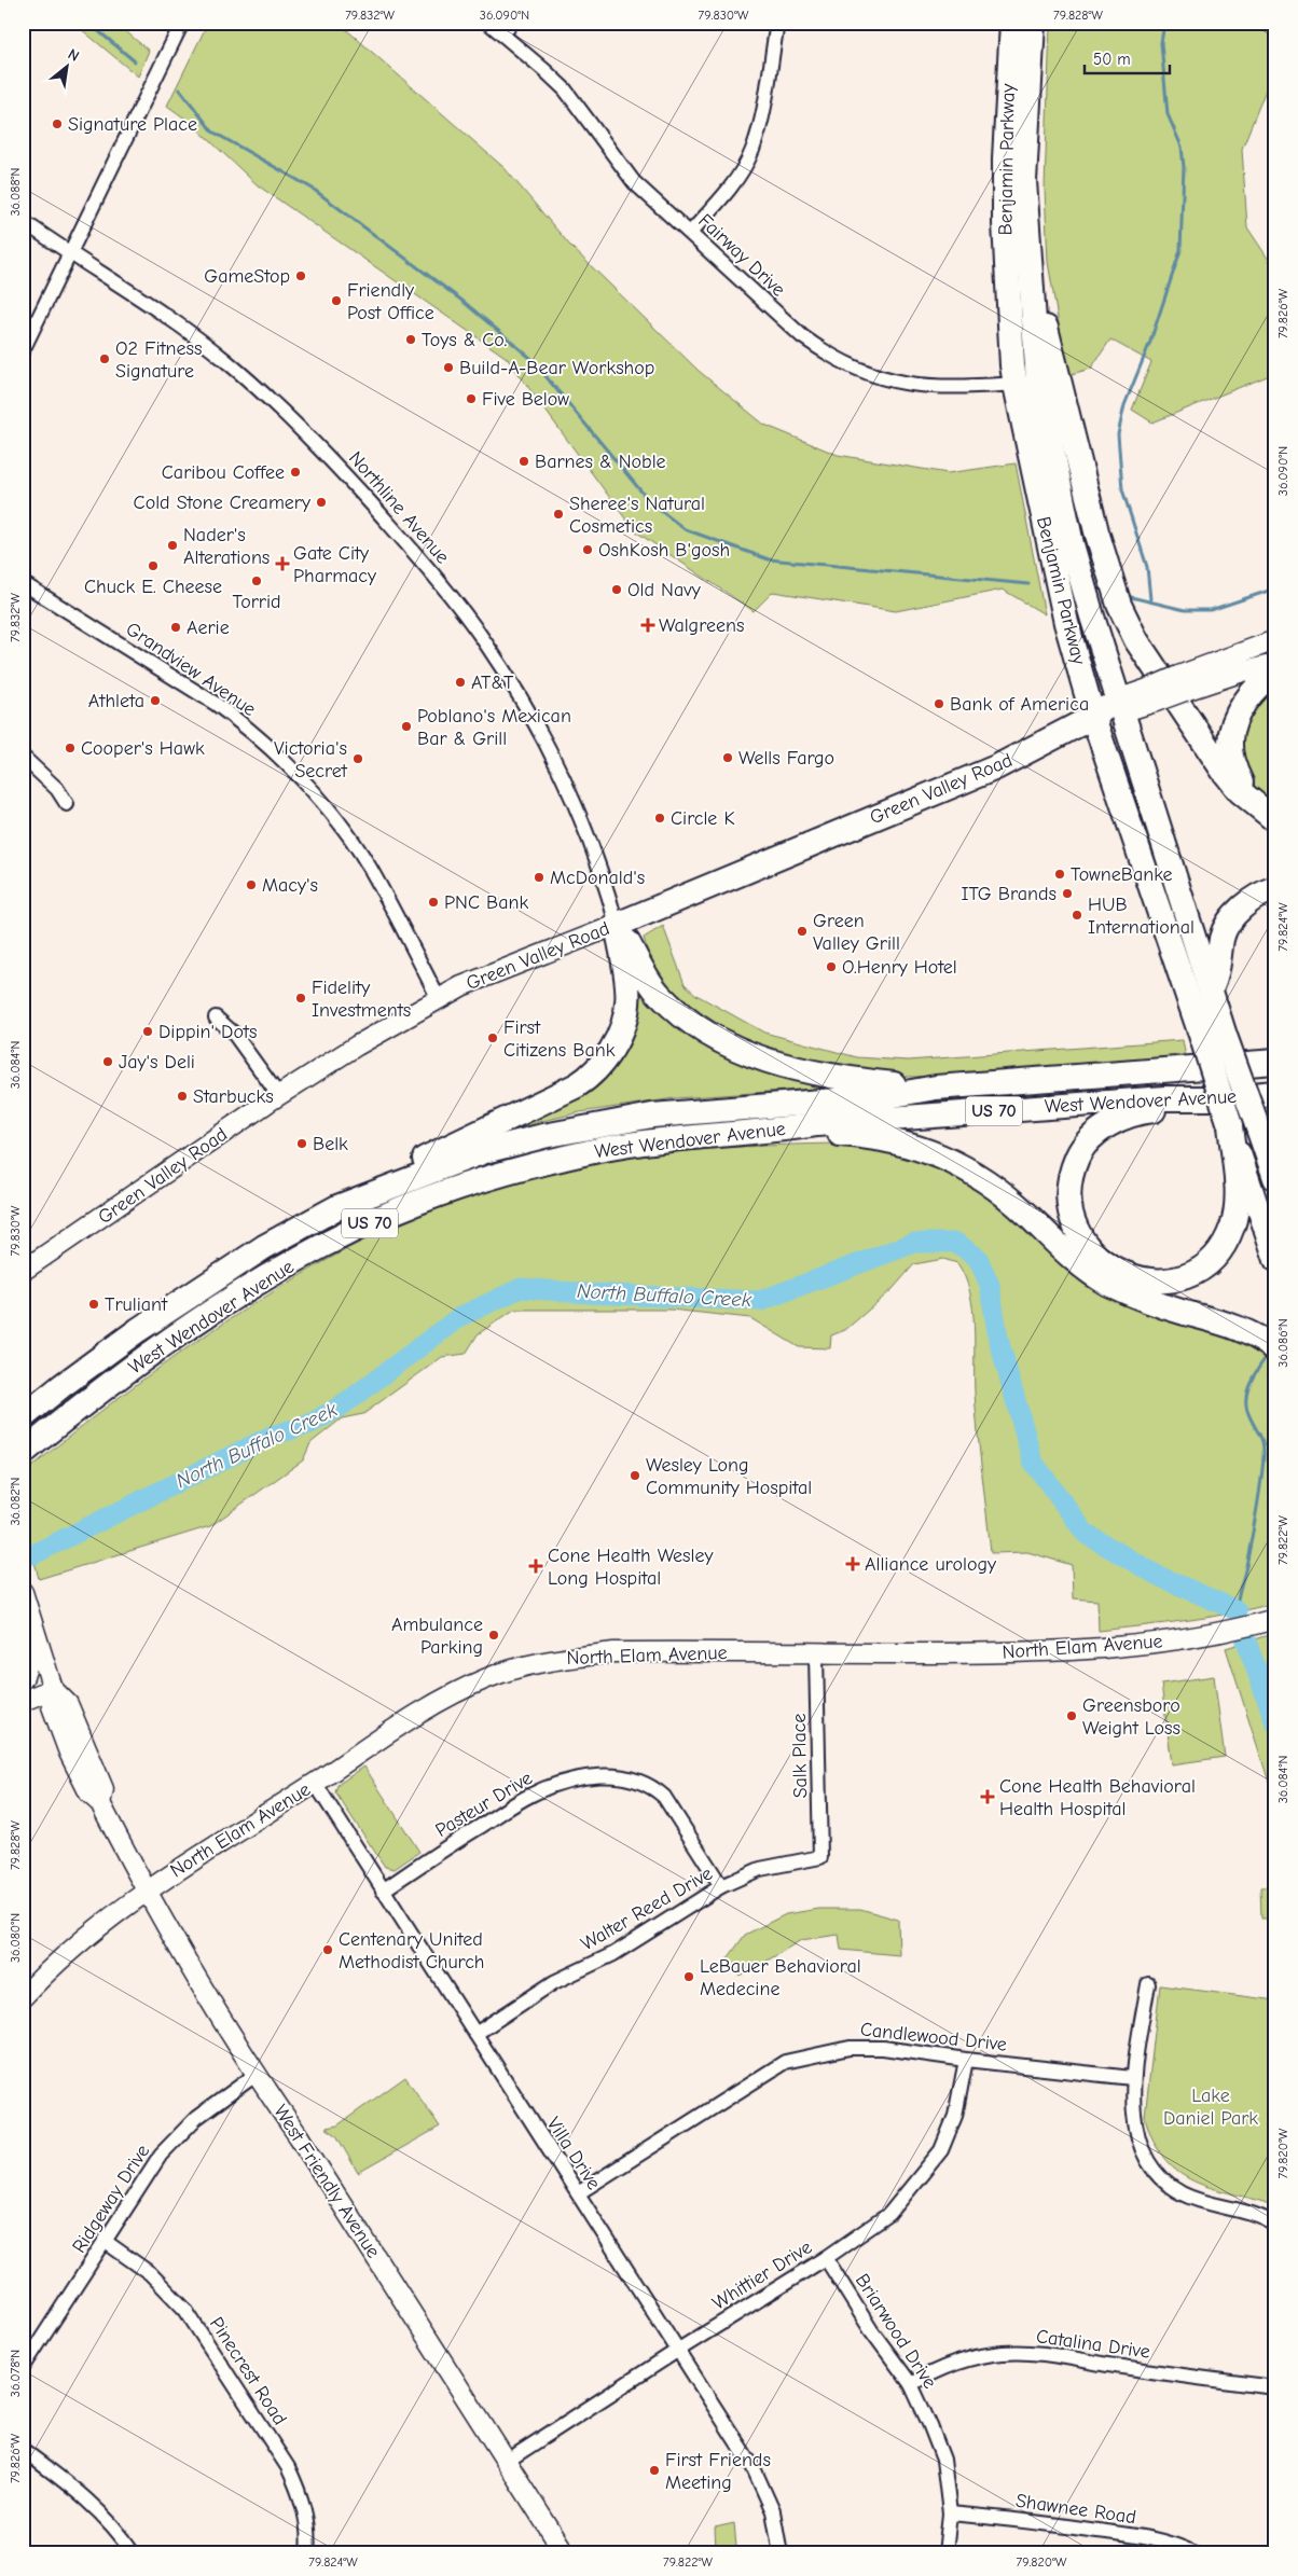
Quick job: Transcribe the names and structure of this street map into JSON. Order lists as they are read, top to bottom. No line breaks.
{"streets":{"highway":["Benjamin Parkway","Green Valley Road","West Wendover Avenue","US 70"],"main road":["North Elam Avenue","West Friendly Avenue"],"street":["Fairway Drive","Northline Avenue","Grandview Avenue","Salk Place","Pasteur Drive","Walter Reed Drive","Candlewood Drive","Villa Drive","Ridgeway Drive","Whittier Drive","Briarwood Drive","Catalina Drive","Pinecrest Road","Shawnee Road"]},"crossings":[["Benjamin Parkway","Fairway Drive"],["Benjamin Parkway","Green Valley Road"],["Northline Avenue","Green Valley Road"],["Grandview Avenue","Green Valley Road"],["North Elam Avenue","Salk Place"],["North Elam Avenue","Villa Drive"],["North Elam Avenue","West Friendly Avenue"],["Salk Place","Walter Reed Drive"],["Pasteur Drive","Walter Reed Drive"],["Pasteur Drive","Villa Drive"],["Walter Reed Drive","Villa Drive"],["Candlewood Drive","Villa Drive"],["Candlewood Drive","Whittier Drive"],["Villa Drive","Whittier Drive"],["West Friendly Avenue","Ridgeway Drive"],["West Friendly Avenue","Whittier Drive"],["Ridgeway Drive","Pinecrest Road"],["Whittier Drive","Briarwood Drive"],["Briarwood Drive","Catalina Drive"],["Briarwood Drive","Shawnee Road"]],"water":["North Buffalo Creek"],"parks":["Lake Daniel Park"],"places":{"other":["Signature Place","GameStop","Friendly Post Office","Toys & Co.","O2 Fitness Signature","Build-A-Bear Workshop","Five Below","Barnes & Noble","Caribou Coffee","Cold Stone Creamery","Sheree's Natural Cosmetics","Nader's Alterations","OshKosh B'gosh","Chuck E. Cheese","Torrid","Old Navy","Aerie","AT&T","Athleta","Bank of America","Poblano's Mexican Bar & Grill","Cooper's Hawk","Wells Fargo","Victoria's Secret","Circle K","TowneBanke","McDonald's","Macy's","ITG Brands","PNC Bank","HUB International","Green Valley Grill","O.Henry Hotel","Fidelity Investments","Dippin' Dots","First Citizens Bank","Jay's Deli","Starbucks","Belk","Truliant","Wesley Long Community Hospital","Ambulance Parking","Greensboro Weight Loss","Centenary United Methodist Church","LeBauer Behavioral Medecine","First Friends Meeting"],"health":["Gate City Pharmacy","Walgreens","Alliance urology","Cone Health Wesley Long Hospital","Cone Health Behavioral Health Hospital"]},"scale_bar":"50 m","north":"top right","coordinates":["79.832°W","36.090°N","79.830°W","79.828°W","36.088°N","79.826°W","79.824°W","36.084°N","36.086°N","36.082°N","79.822°W","36.080°N","79.820°W","36.078°N"]}
